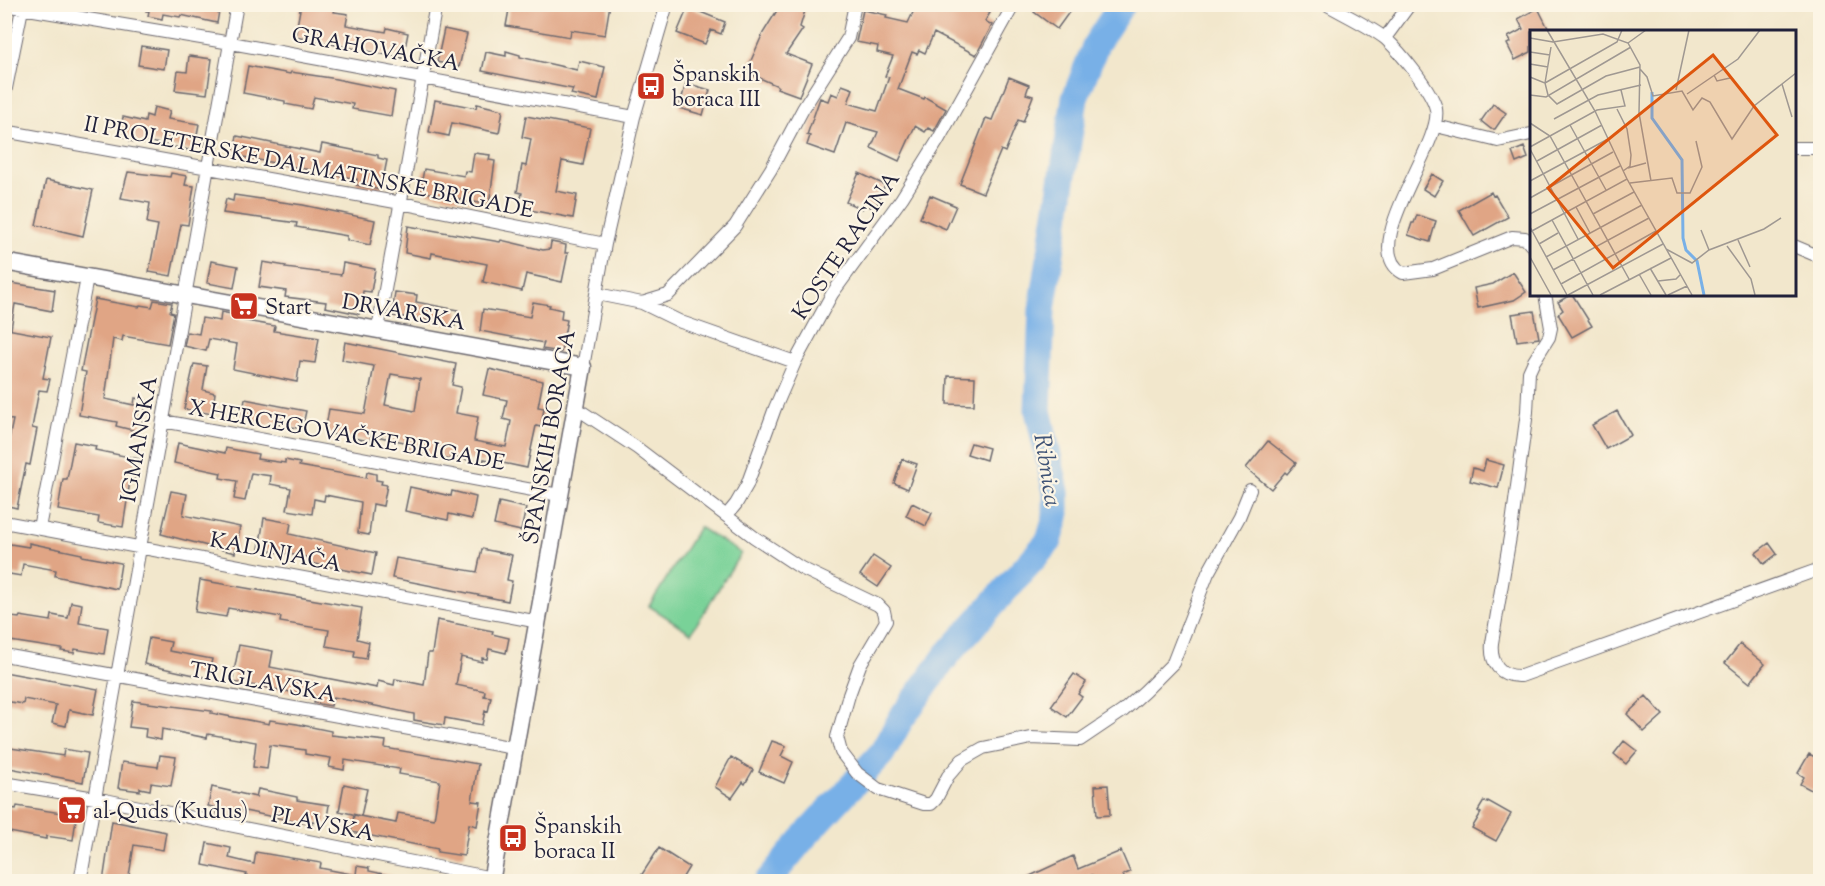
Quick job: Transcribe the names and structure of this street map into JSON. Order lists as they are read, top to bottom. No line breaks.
{"streets":{"main road":["DRVARSKA","ŠPANSKIH BORACA"],"street":["GRAHOVAČKA","II PROLETERSKE DALMATINSKE BRIGADE","KOSTE RACINA","X HERCEGOVAČKE BRIGADE","IGMANSKA","KADINJAČA","TRIGLAVSKA","PLAVSKA"]},"crossings":[["GRAHOVAČKA","ŠPANSKIH BORACA"],["GRAHOVAČKA","IGMANSKA"],["II PROLETERSKE DALMATINSKE BRIGADE","ŠPANSKIH BORACA"],["II PROLETERSKE DALMATINSKE BRIGADE","IGMANSKA"],["DRVARSKA","ŠPANSKIH BORACA"],["DRVARSKA","IGMANSKA"],["X HERCEGOVAČKE BRIGADE","ŠPANSKIH BORACA"],["X HERCEGOVAČKE BRIGADE","IGMANSKA"],["ŠPANSKIH BORACA","KADINJAČA"],["ŠPANSKIH BORACA","TRIGLAVSKA"],["ŠPANSKIH BORACA","PLAVSKA"],["IGMANSKA","KADINJAČA"],["IGMANSKA","TRIGLAVSKA"],["IGMANSKA","PLAVSKA"]],"water":["Ribnica"],"places":{"bus stop":["Španskih boraca III","Španskih boraca II"],"supermarket":["Start","al-Quds (Kudus)"]}}
